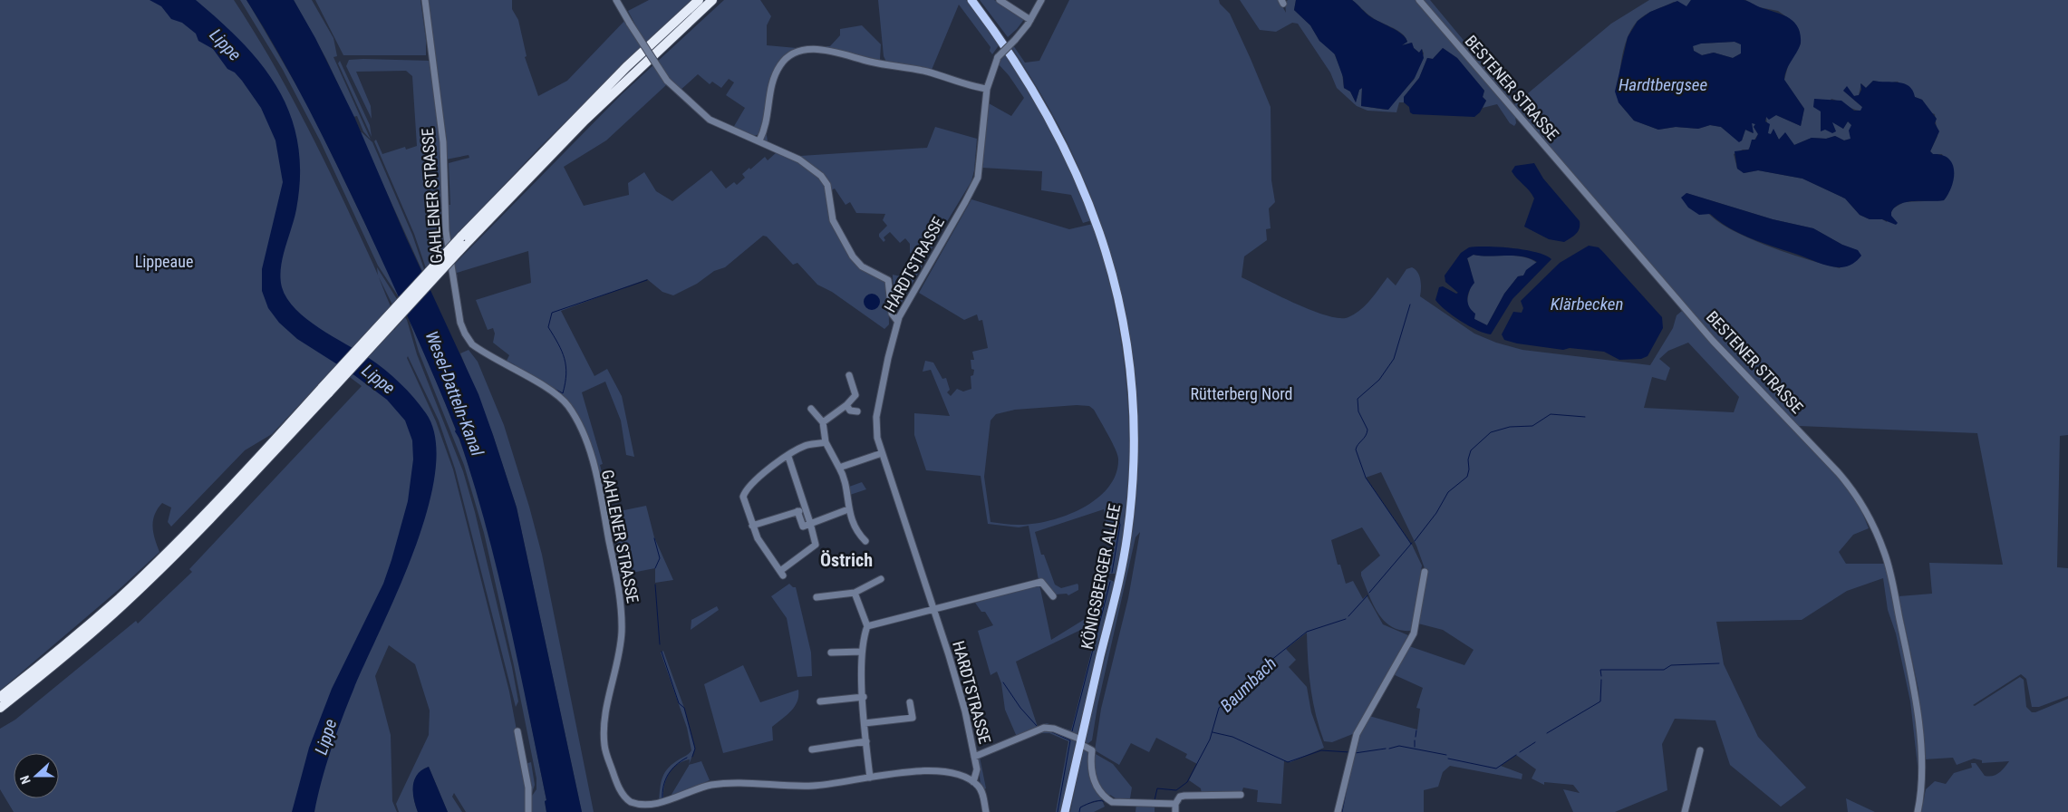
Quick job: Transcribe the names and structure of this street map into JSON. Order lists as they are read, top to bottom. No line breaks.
{"streets":{"main road":["KÖNIGSBERGER ALLEE"],"street":["BESTENER STRASSE","GAHLENER STRASSE","HARDTSTRASSE"]},"crossings":[["GAHLENER STRASSE","HARDTSTRASSE"]],"districts":["Östrich"],"water":["Lippe","Hardtbergsee","Klärbecken","Wesel-Datteln-Kanal","Baumbach"],"parks":["Lippeaue","Rütterberg Nord"],"north":"left"}
